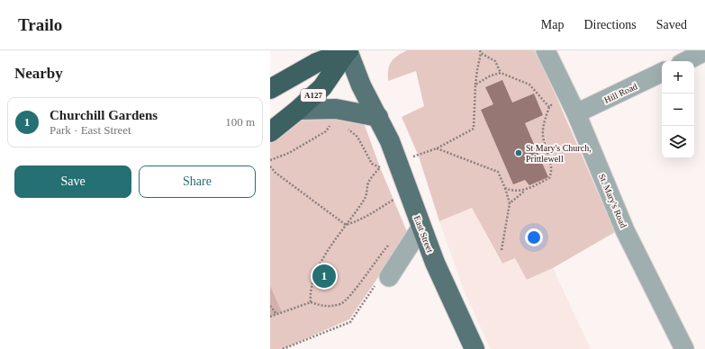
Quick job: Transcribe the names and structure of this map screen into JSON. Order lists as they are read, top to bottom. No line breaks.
{"streets":{"highway":["A127"],"main road":["East Street"],"street":["Hill Road","St. Mary's Road"]},"crossings":[["Hill Road","St. Mary's Road"],["A127","East Street"]],"places":["St Mary's Church, Prittlewell"],"page":{"header":"Trailo","nav":["Map","Directions","Saved"],"heading":"Nearby","map_buttons":["+","−"],"list":[{"mark":"1","name":"Churchill Gardens","note":"Park · East Street","value":"100 m"}],"buttons":["Save","Share"],"pins":"1"}}
